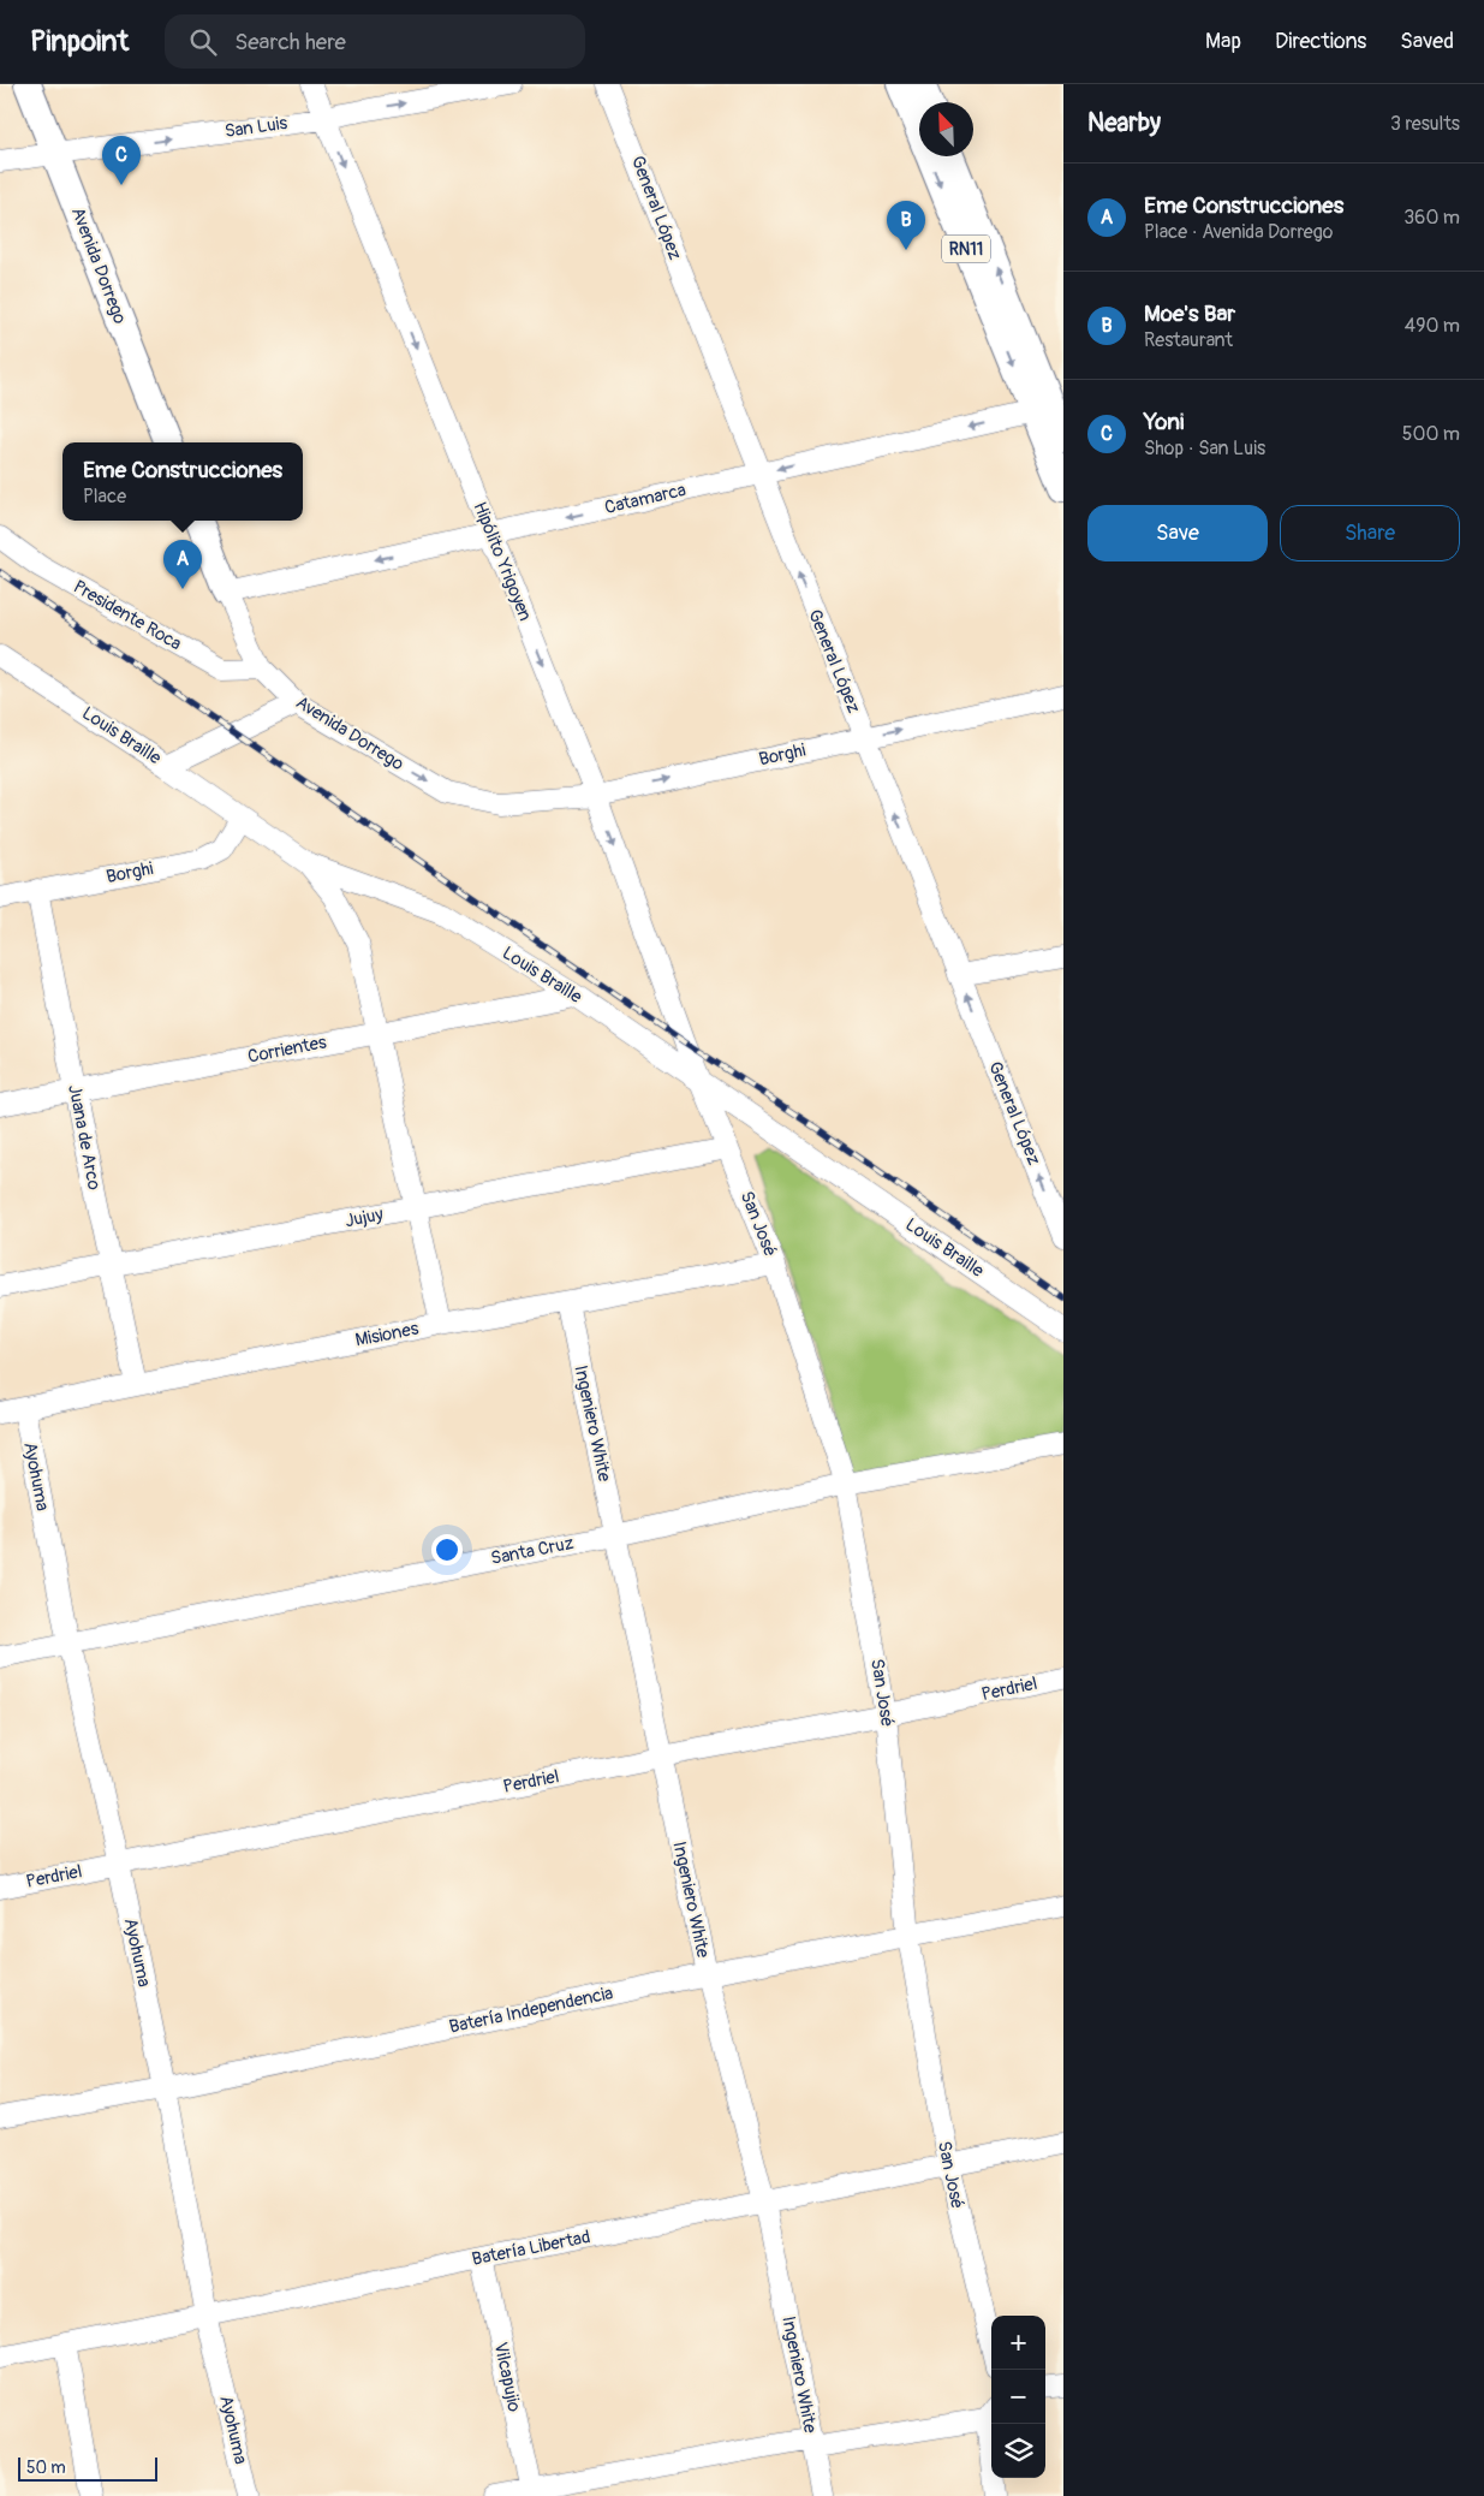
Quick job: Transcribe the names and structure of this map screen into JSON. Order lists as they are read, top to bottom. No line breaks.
{"streets":{"main road":["RN11","Avenida Dorrego"],"street":["San Luis","General López","Catamarca","Hipólito Yrigoyen","Presidente Roca","Louis Braille","Borghi","Corrientes","Juana de Arco","Jujuy","San José","Misiones","Ingeniero White","Ayohuma","Santa Cruz","Perdriel","Batería Independencia","Batería Libertad","Vilcapujio"]},"crossings":[["San Luis","Avenida Dorrego"],["San Luis","Hipólito Yrigoyen"],["General López","Catamarca"],["General López","Borghi"],["RN11","Catamarca"],["Avenida Dorrego","Catamarca"],["Avenida Dorrego","Presidente Roca"],["Avenida Dorrego","Borghi"],["Catamarca","Hipólito Yrigoyen"],["Hipólito Yrigoyen","Borghi"],["Hipólito Yrigoyen","San José"],["Louis Braille","Borghi"],["Louis Braille","Corrientes"],["Louis Braille","San José"],["Borghi","Juana de Arco"],["Corrientes","Juana de Arco"],["Juana de Arco","Jujuy"],["Juana de Arco","Misiones"],["Jujuy","San José"],["San José","Misiones"],["San José","Santa Cruz"],["San José","Perdriel"],["San José","Batería Independencia"],["San José","Batería Libertad"],["Misiones","Ingeniero White"],["Misiones","Ayohuma"],["Ingeniero White","Santa Cruz"],["Ingeniero White","Perdriel"],["Ingeniero White","Batería Independencia"],["Ingeniero White","Batería Libertad"],["Ayohuma","Santa Cruz"],["Ayohuma","Perdriel"],["Ayohuma","Batería Independencia"],["Ayohuma","Batería Libertad"],["Batería Libertad","Vilcapujio"]],"one_way":["San Luis","General López","Catamarca","Hipólito Yrigoyen","Borghi"],"scale_bar":"50 m","north":"top left","page":{"header":"Pinpoint","search":"Search here","nav":["Map","Directions","Saved"],"heading":["Nearby","3 results"],"pins":["C","B","A"],"list":[{"mark":"A","name":"Eme Construcciones","note":"Place · Avenida Dorrego","value":"360 m"},{"mark":"B","name":"Moe's Bar","note":"Restaurant","value":"490 m"},{"mark":"C","name":"Yoni","note":"Shop · San Luis","value":"500 m"}],"popup":["Eme Construcciones","Place"],"buttons":["Save","Share"],"map_buttons":["+","−"],"scale":"50 m"}}
